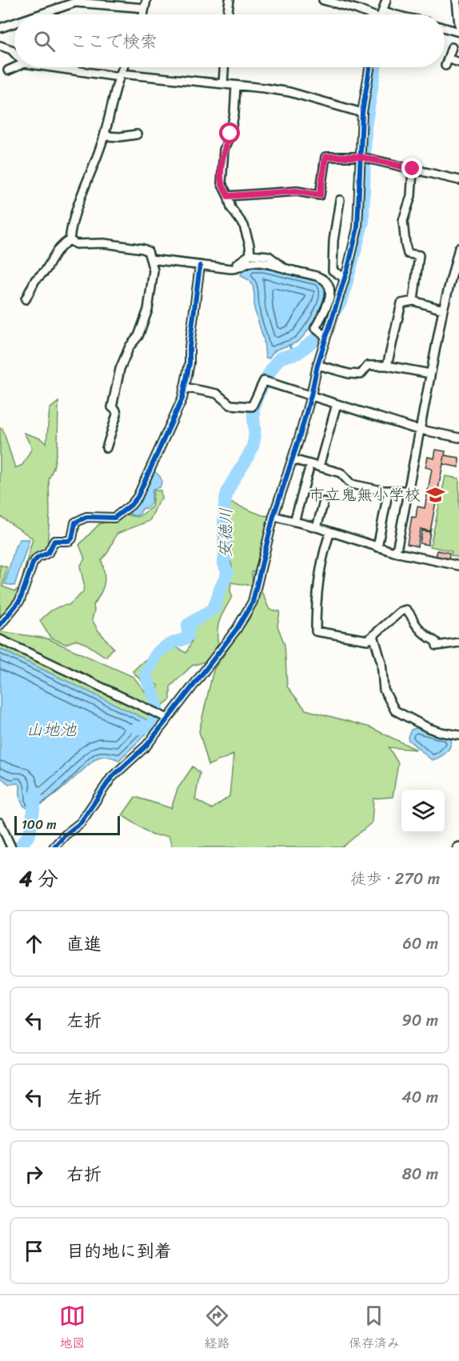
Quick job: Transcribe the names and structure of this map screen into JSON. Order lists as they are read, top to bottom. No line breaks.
{"water":["安徳川","山地池"],"places":{"school or university":["市立鬼無小学校"]},"scale_bar":"100 m","page":{"search":"ここで検索","scale":"100 m","heading":["4 分","徒歩 · 270 m"],"list":[["直進","60 m"],["左折","90 m"],["左折","40 m"],["右折","80 m"],"目的地に到着"],"nav":["地図","経路","保存済み"]}}
